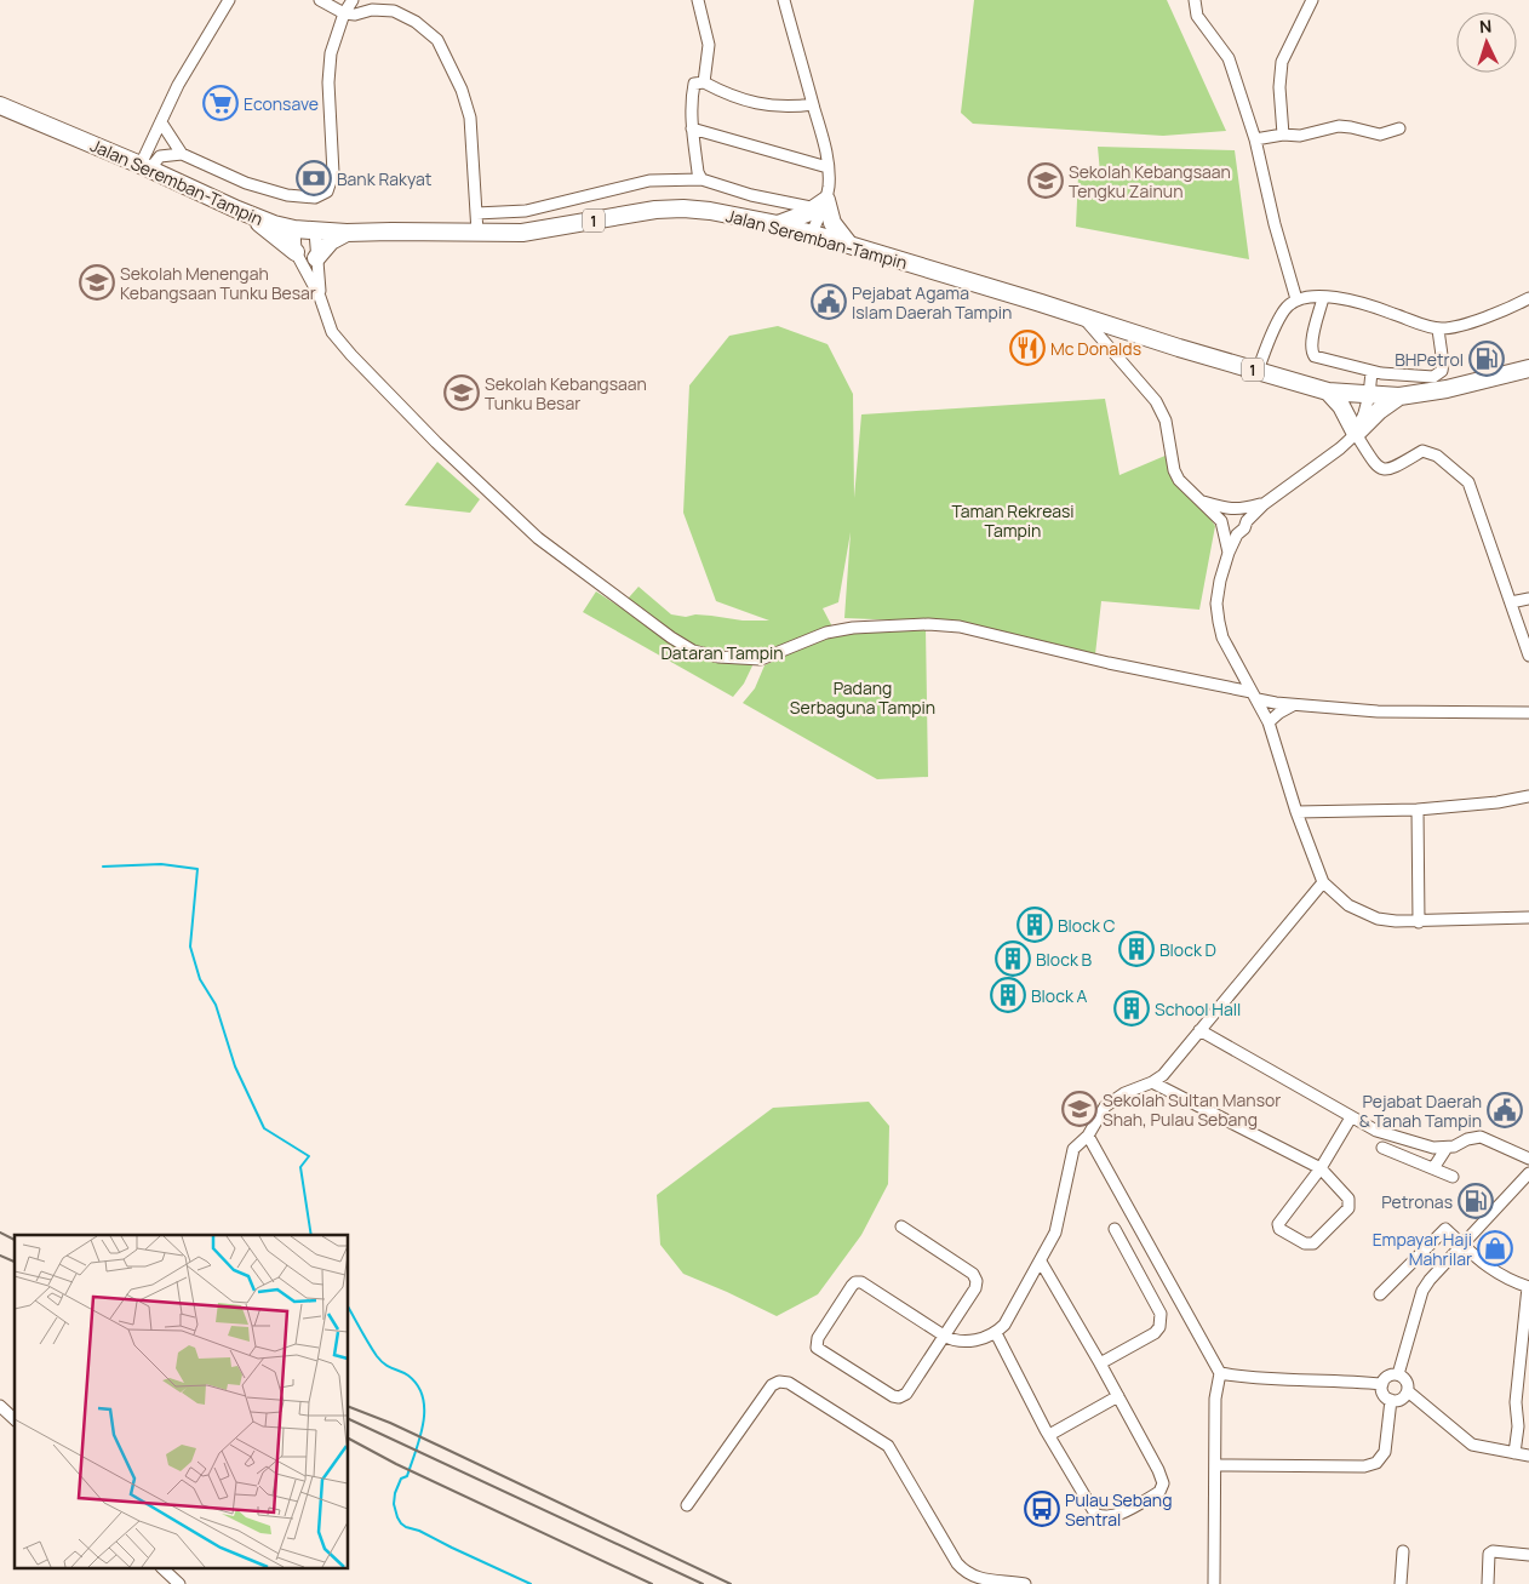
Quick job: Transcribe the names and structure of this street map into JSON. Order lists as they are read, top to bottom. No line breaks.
{"streets":{"highway":["Jalan Seremban-Tampin","1"]},"parks":["Taman Rekreasi Tampin","Dataran Tampin","Padang Serbaguna Tampin"],"places":{"supermarket":["Econsave"],"bank":["Bank Rakyat"],"school or university":["Sekolah Kebangsaan Tengku Zainun","Sekolah Menengah Kebangsaan Tunku Besar","Sekolah Kebangsaan Tunku Besar","Sekolah Sultan Mansor Shah, Pulau Sebang"],"public building":["Pejabat Agama Islam Daerah Tampin","Pejabat Daerah & Tanah Tampin"],"restaurant":["Mc Donalds"],"fuel station":["BHPetrol","Petronas"],"building":["Block C","Block D","Block B","Block A","School Hall"],"shop":["Empayar Haji Mahrilar"],"bus stop":["Pulau Sebang Sentral"]},"north":"top"}
